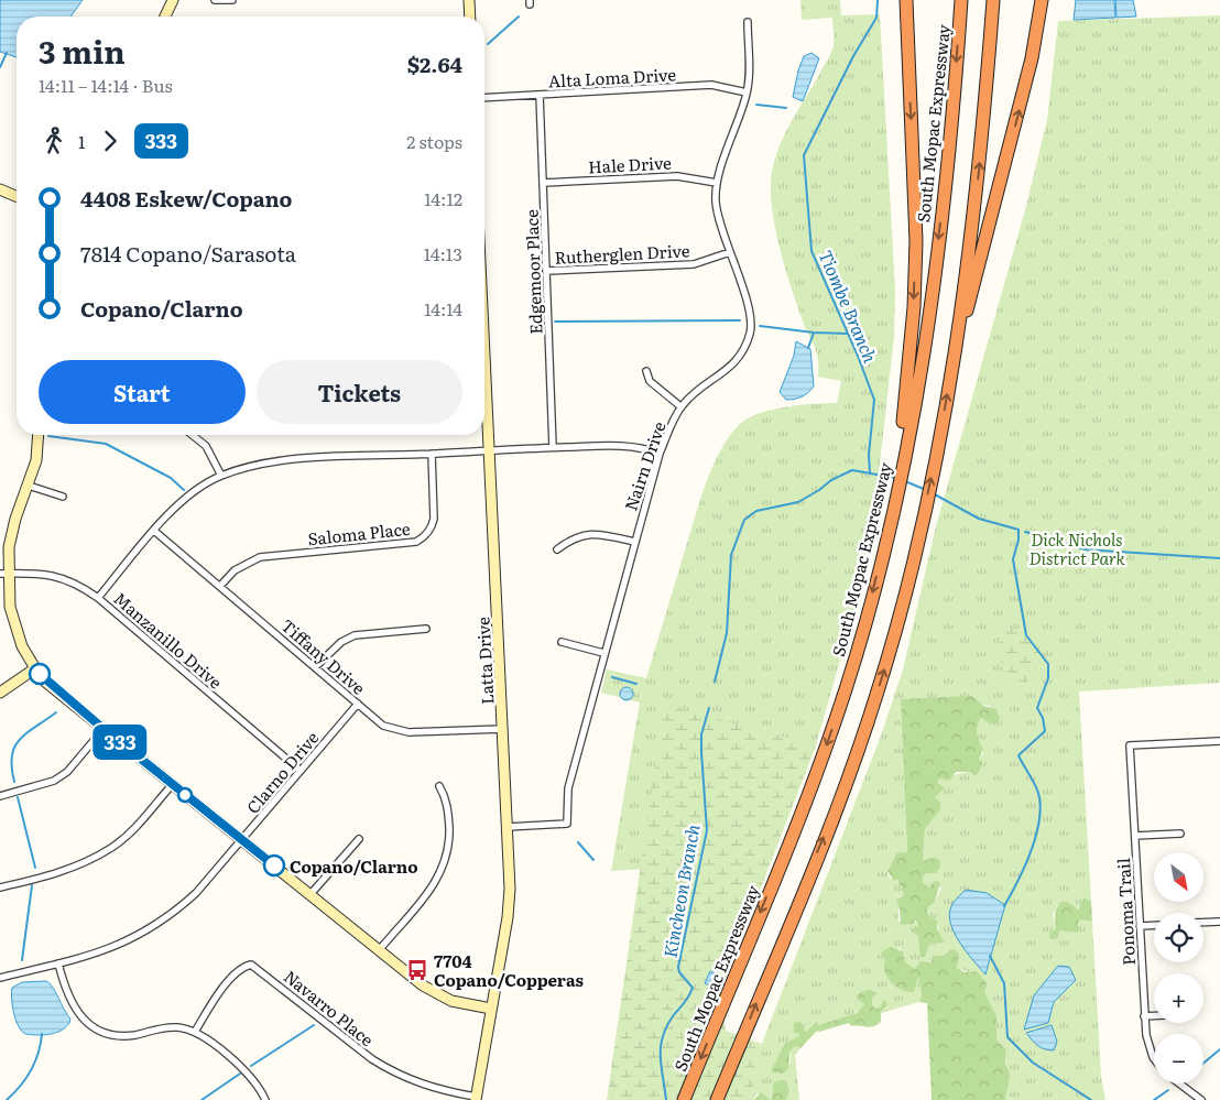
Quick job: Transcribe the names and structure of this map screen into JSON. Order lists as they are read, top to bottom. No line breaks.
{"streets":{"highway":["South Mopac Expressway"],"street":["Alta Loma Drive","Hale Drive","Rutherglen Drive","Edgemoor Place","Nairn Drive","Saloma Place","Manzanillo Drive","Tiffany Drive","Latta Drive","Clarno Drive","Ponoma Trail","Navarro Place"]},"crossings":[["Alta Loma Drive","Edgemoor Place"],["Alta Loma Drive","Nairn Drive"],["Hale Drive","Edgemoor Place"],["Hale Drive","Nairn Drive"],["Rutherglen Drive","Edgemoor Place"],["Rutherglen Drive","Nairn Drive"],["Nairn Drive","Latta Drive"],["Saloma Place","Tiffany Drive"],["Manzanillo Drive","Clarno Drive"],["Tiffany Drive","Latta Drive"],["Tiffany Drive","Clarno Drive"],["Latta Drive","Navarro Place"]],"water":["Tiombe Branch","Kincheon Branch"],"parks":["Dick Nichols District Park"],"places":{"other":["Copano/Clarno"],"bus stop":["7704 Copano/Copperas"]},"lines":["bus line 333"],"north":"bottom right","page":{"on_map":"333","heading":["3 min","14:11 – 14:14 · Bus","$2.64"],"legs":["1","333","2 stops"],"list":[{"name":"4408 Eskew/Copano","value":"14:12"},{"name":"7814 Copano/Sarasota","value":"14:13"},{"name":"Copano/Clarno","value":"14:14"}],"buttons":["Start","Tickets"],"map_buttons":["+","−"]}}
